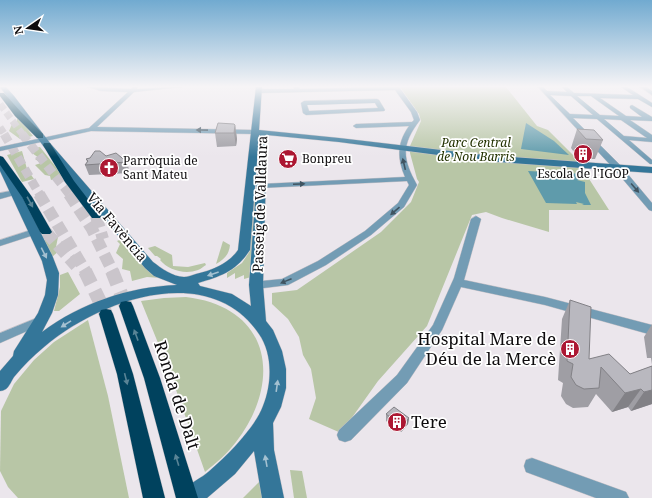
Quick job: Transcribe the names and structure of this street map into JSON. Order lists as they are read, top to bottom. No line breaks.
{"streets":{"highway":["Ronda de Dalt"],"street":["Passeig de Valldaura","Via Favència"]},"crossings":[["Passeig de Valldaura","Via Favència"]],"parks":["Parc Central de Nou Barris"],"places":{"building":["Escola de l'IGOP","Hospital Mare de Déu de la Mercè","Tere"],"supermarket":["Bonpreu"],"church":["Parròquia de Sant Mateu"]},"north":"left"}
